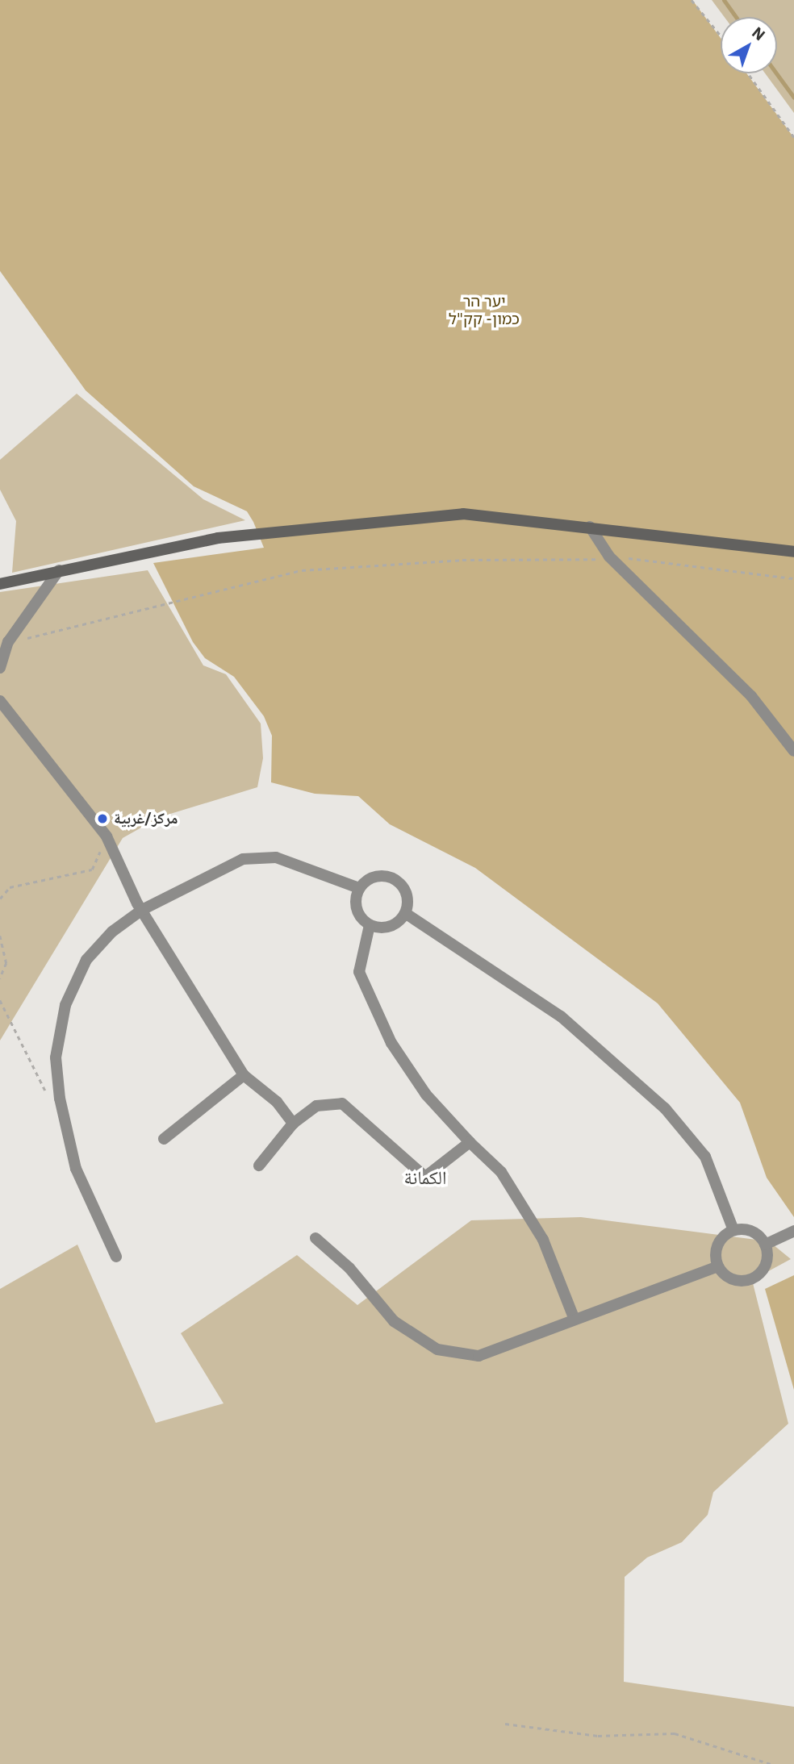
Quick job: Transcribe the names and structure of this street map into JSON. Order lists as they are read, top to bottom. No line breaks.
{"districts":["الكمانة"],"parks":["יער הר כמון- קק\"ל"],"places":["مركز/غربية"],"north":"top right"}
